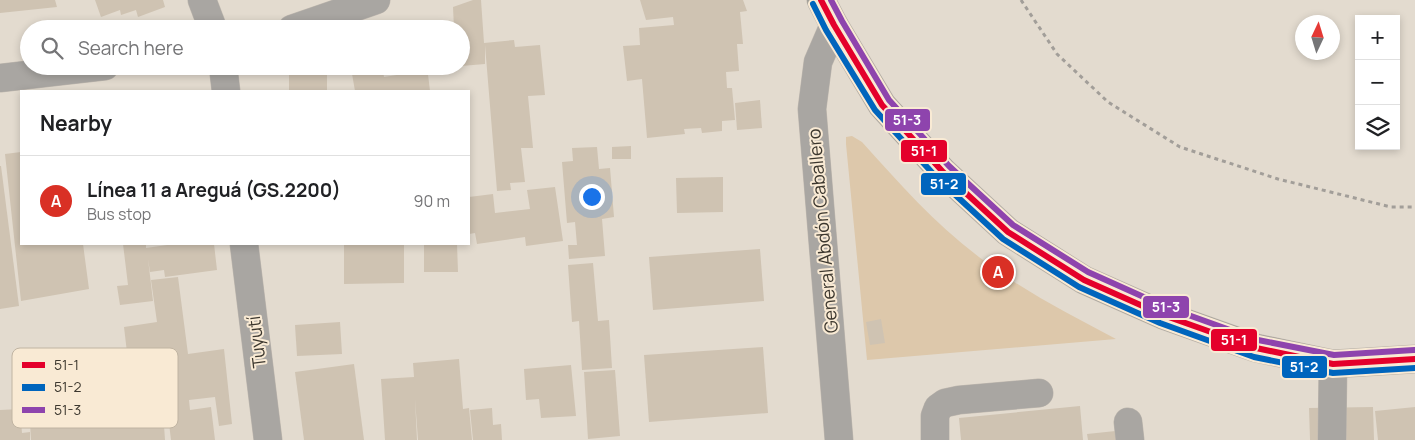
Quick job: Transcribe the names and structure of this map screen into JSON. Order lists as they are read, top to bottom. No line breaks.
{"streets":{"street":["General Abdón Caballero","Tuyutí"]},"lines":["transit line 51-1","transit line 51-3","transit line 51-2"],"legend":["51-1","51-2","51-3"],"north":"top","page":{"map_buttons":["+","−"],"search":"Search here","heading":"Nearby","list":[{"mark":"A","name":"Línea 11 a Areguá (GS.2200)","note":"Bus stop","value":"90 m"}],"pins":"A"}}
